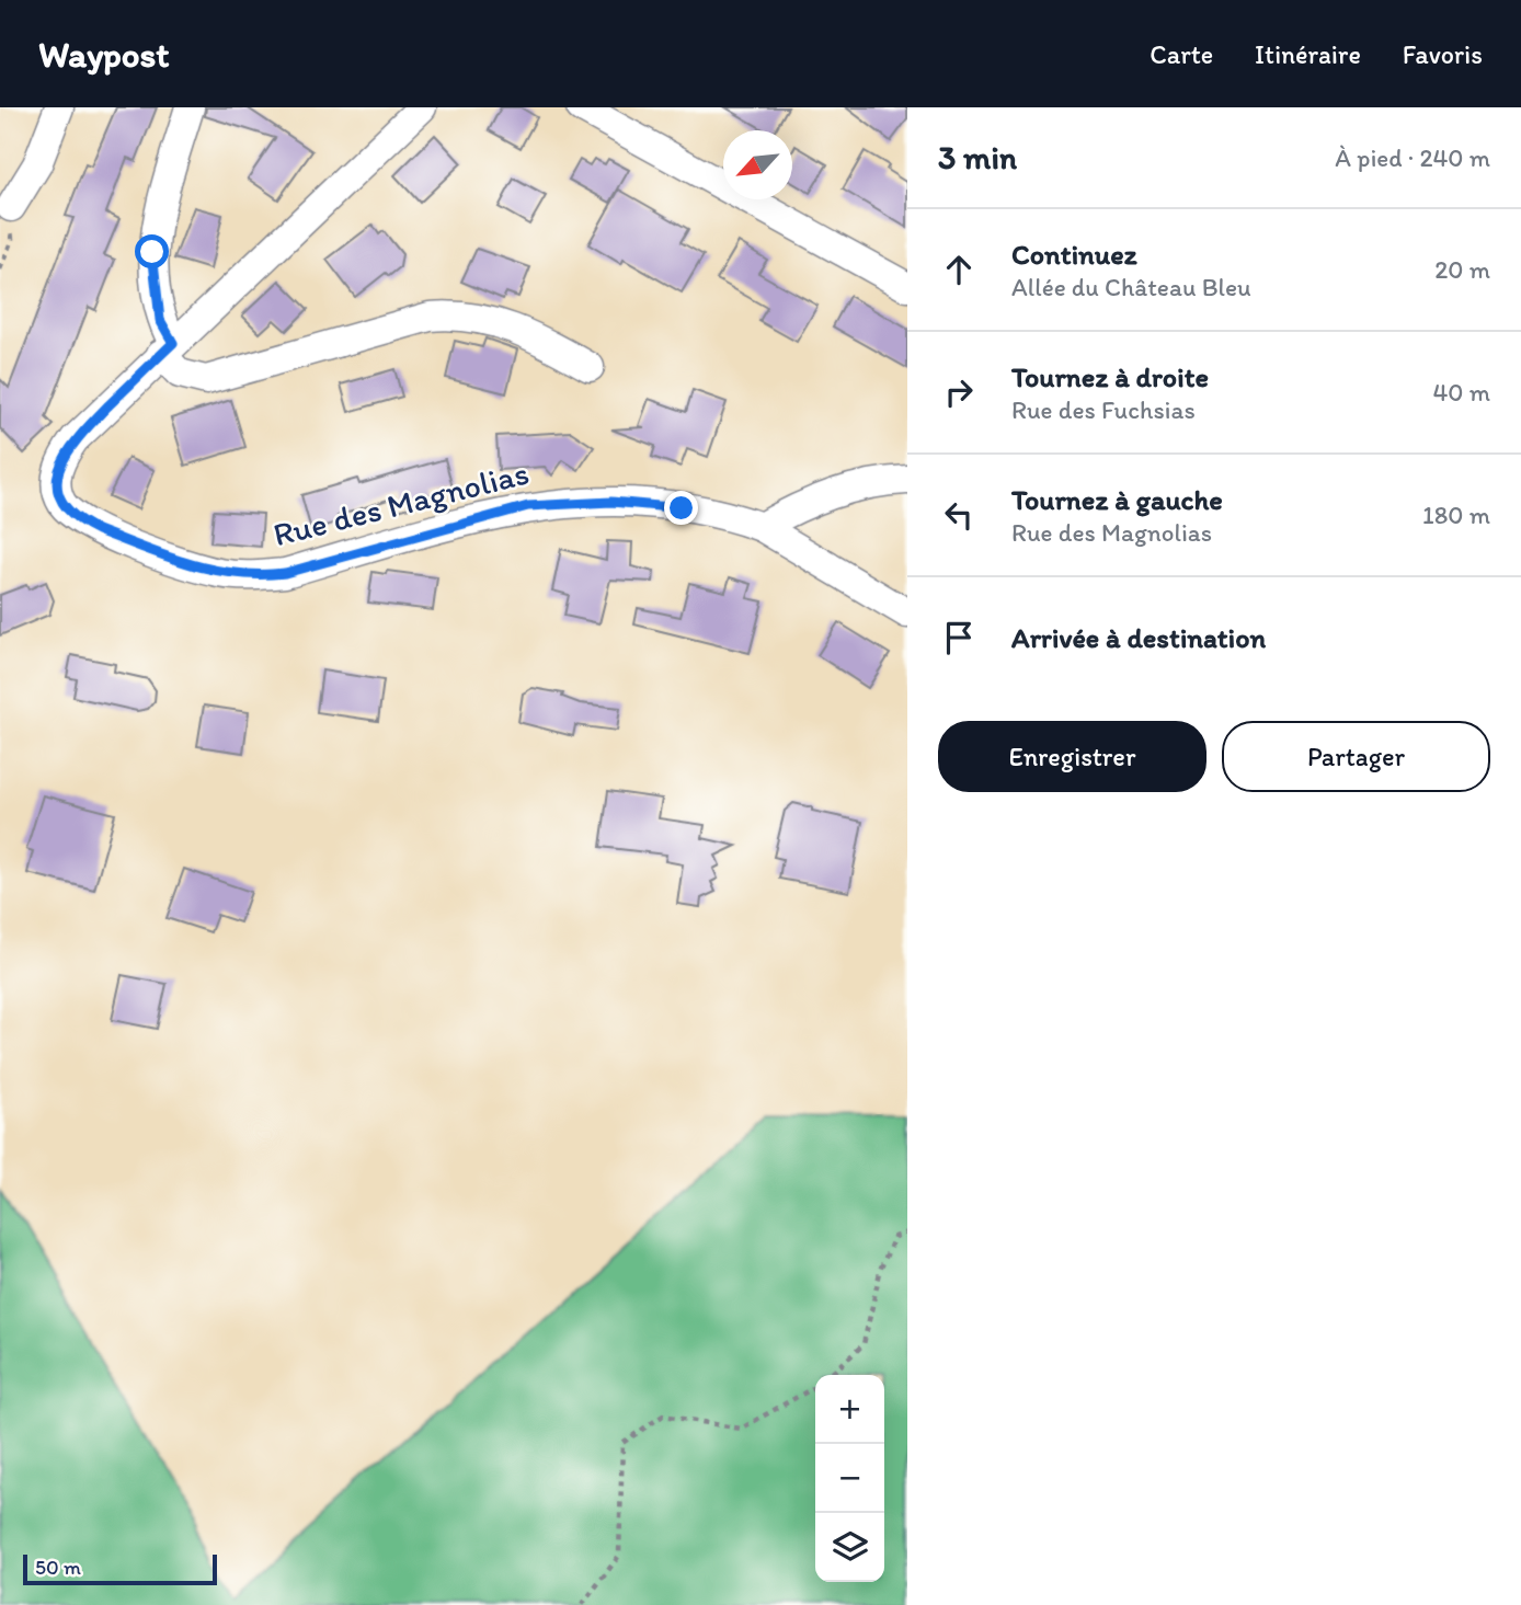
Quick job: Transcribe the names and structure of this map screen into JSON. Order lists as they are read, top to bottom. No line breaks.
{"streets":{"street":["Rue des Magnolias"]},"scale_bar":"50 m","north":"bottom left","page":{"header":"Waypost","nav":["Carte","Itinéraire","Favoris"],"heading":["3 min","À pied · 240 m"],"list":[["Continuez","Allée du Château Bleu","20 m"],["Tournez à droite","Rue des Fuchsias","40 m"],["Tournez à gauche","Rue des Magnolias","180 m"],"Arrivée à destination"],"buttons":["Enregistrer","Partager"],"map_buttons":["+","−"],"scale":"50 m"}}
